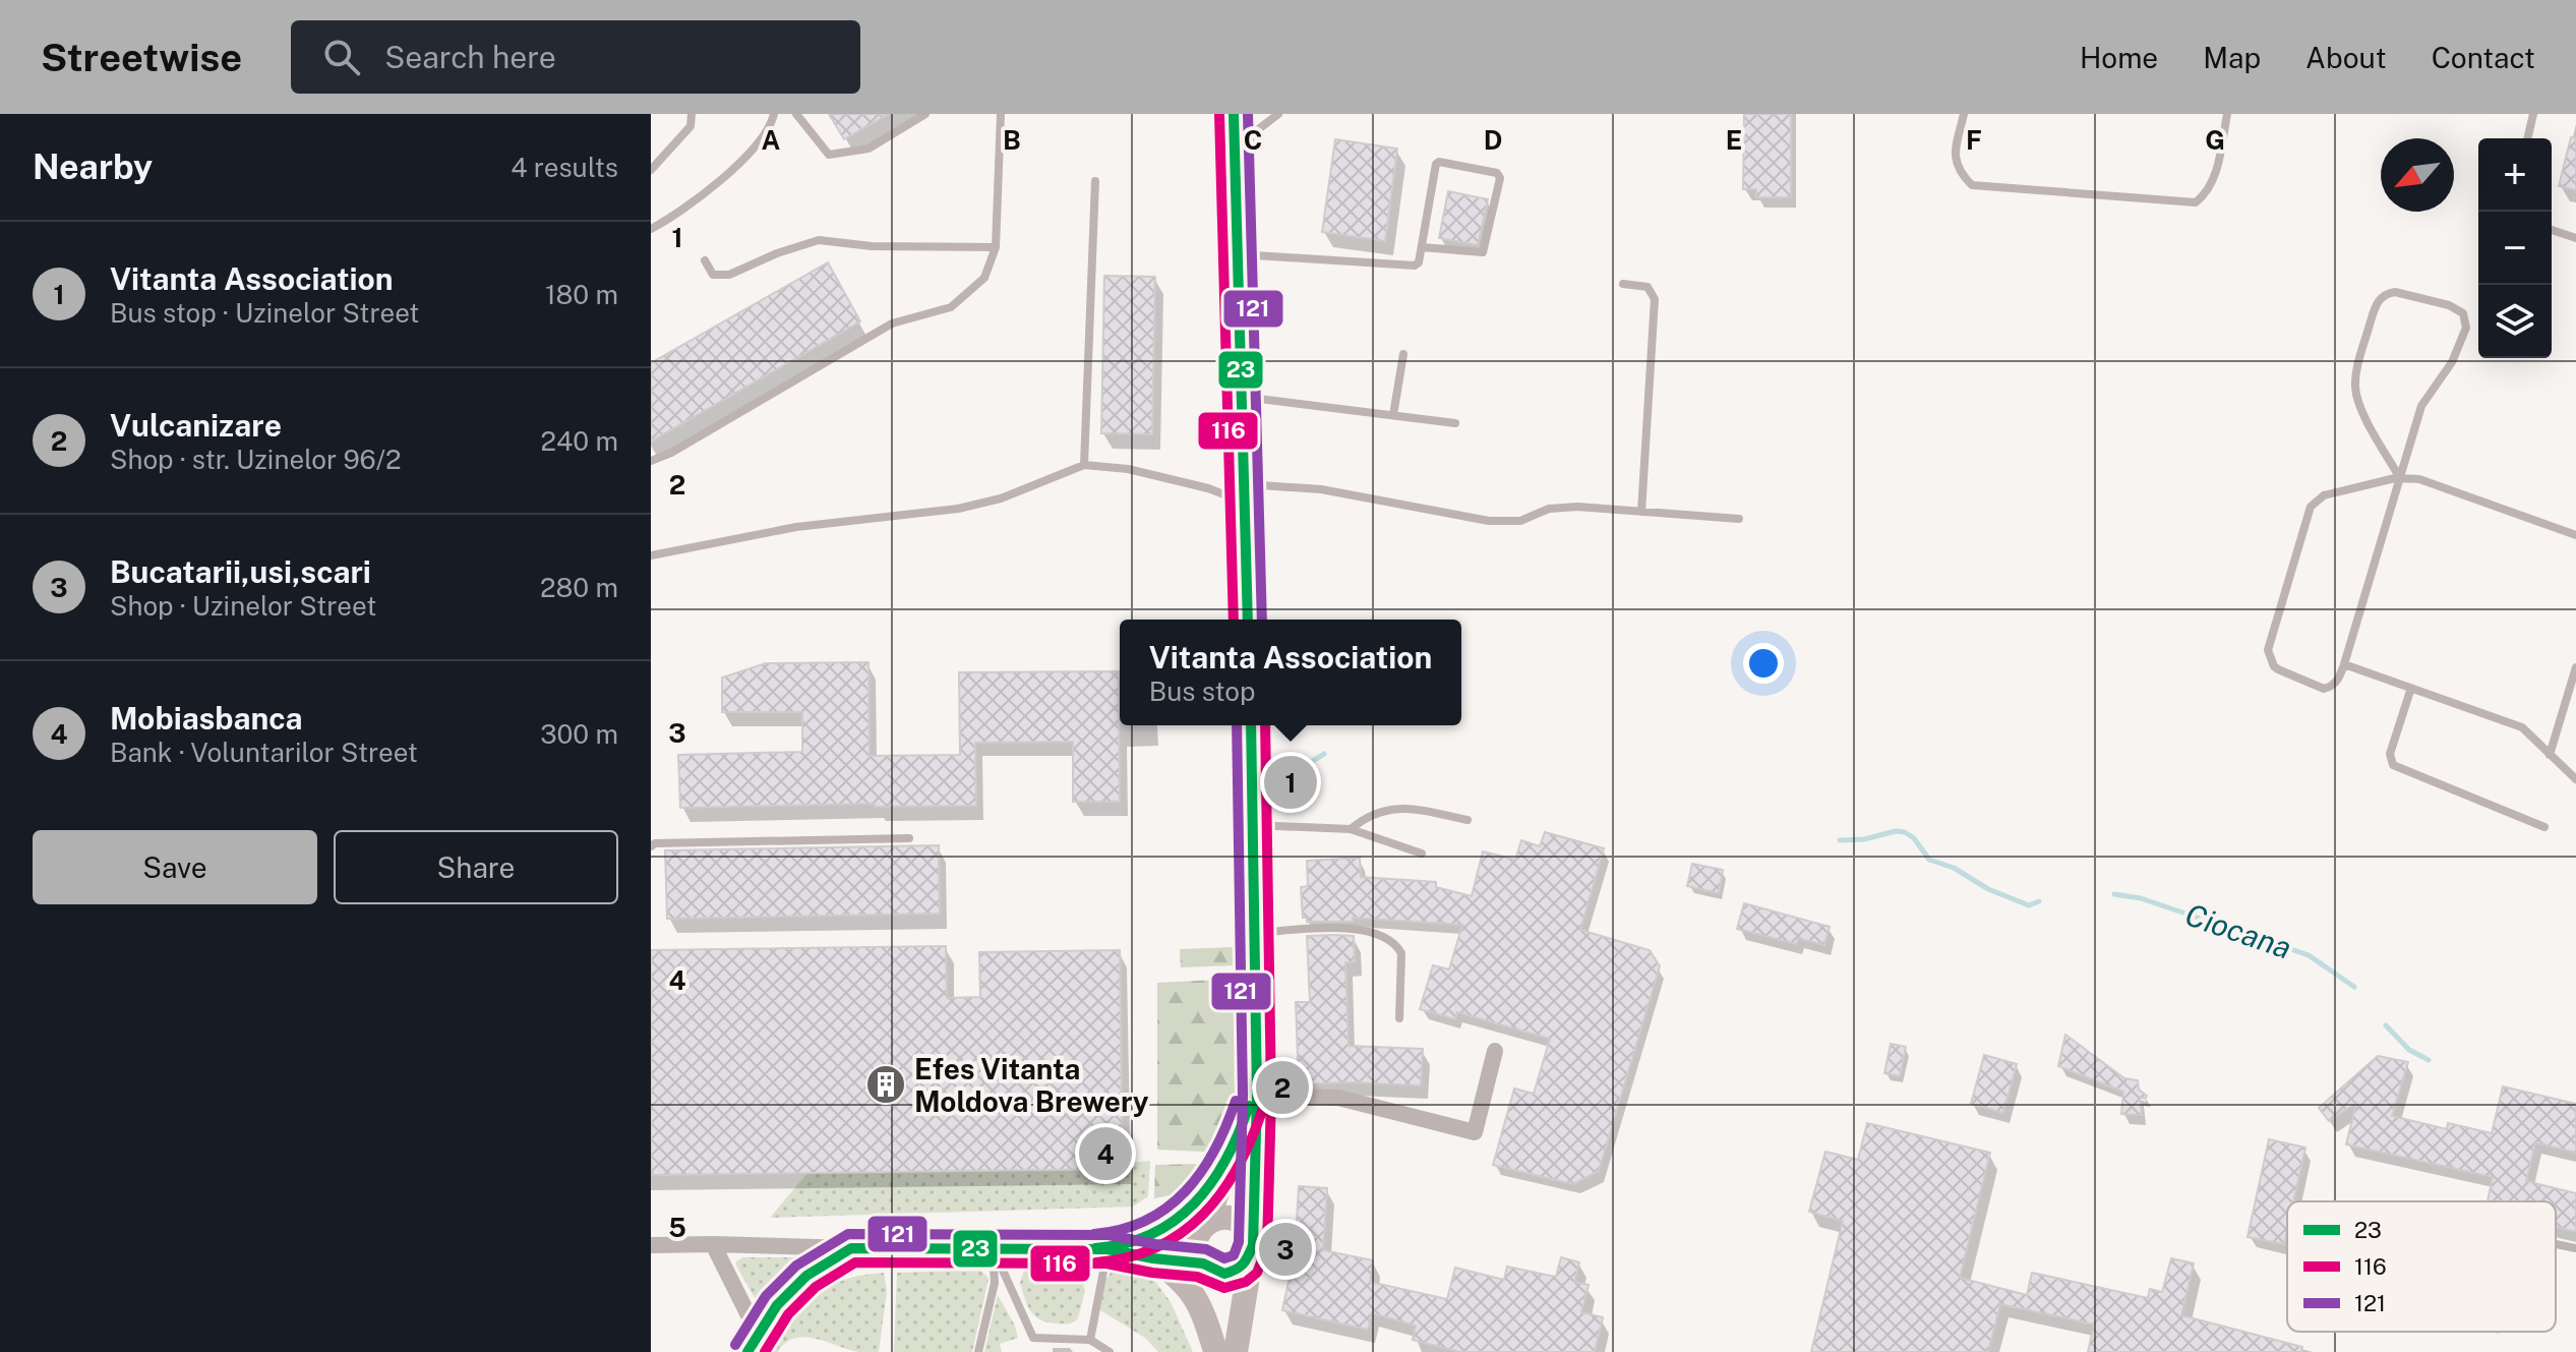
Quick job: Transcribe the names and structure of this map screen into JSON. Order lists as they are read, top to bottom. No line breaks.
{"water":["Ciocana"],"places":{"building":["Efes Vitanta Moldova Brewery"]},"lines":["transit line 23","transit line 116","transit line 121"],"legend":["23","116","121"],"north":"bottom left","page":{"header":"Streetwise","search":"Search here","nav":["Home","Map","About","Contact"],"heading":["Nearby","4 results"],"map_buttons":["+","−"],"list":[{"mark":"1","name":"Vitanta Association","note":"Bus stop · Uzinelor Street","value":"180 m"},{"mark":"2","name":"Vulcanizare","note":"Shop · str. Uzinelor 96/2","value":"240 m"},{"mark":"3","name":"Bucatarii,usi,scari","note":"Shop · Uzinelor Street","value":"280 m"},{"mark":"4","name":"Mobiasbanca","note":"Bank · Voluntarilor Street","value":"300 m"}],"popup":["Vitanta Association","Bus stop"],"pins":["1","2","4","3"],"buttons":["Save","Share"]},"grid":{"columns":["A","B","C","D","E","F","G"],"rows":["1","2","3","4","5"]}}
